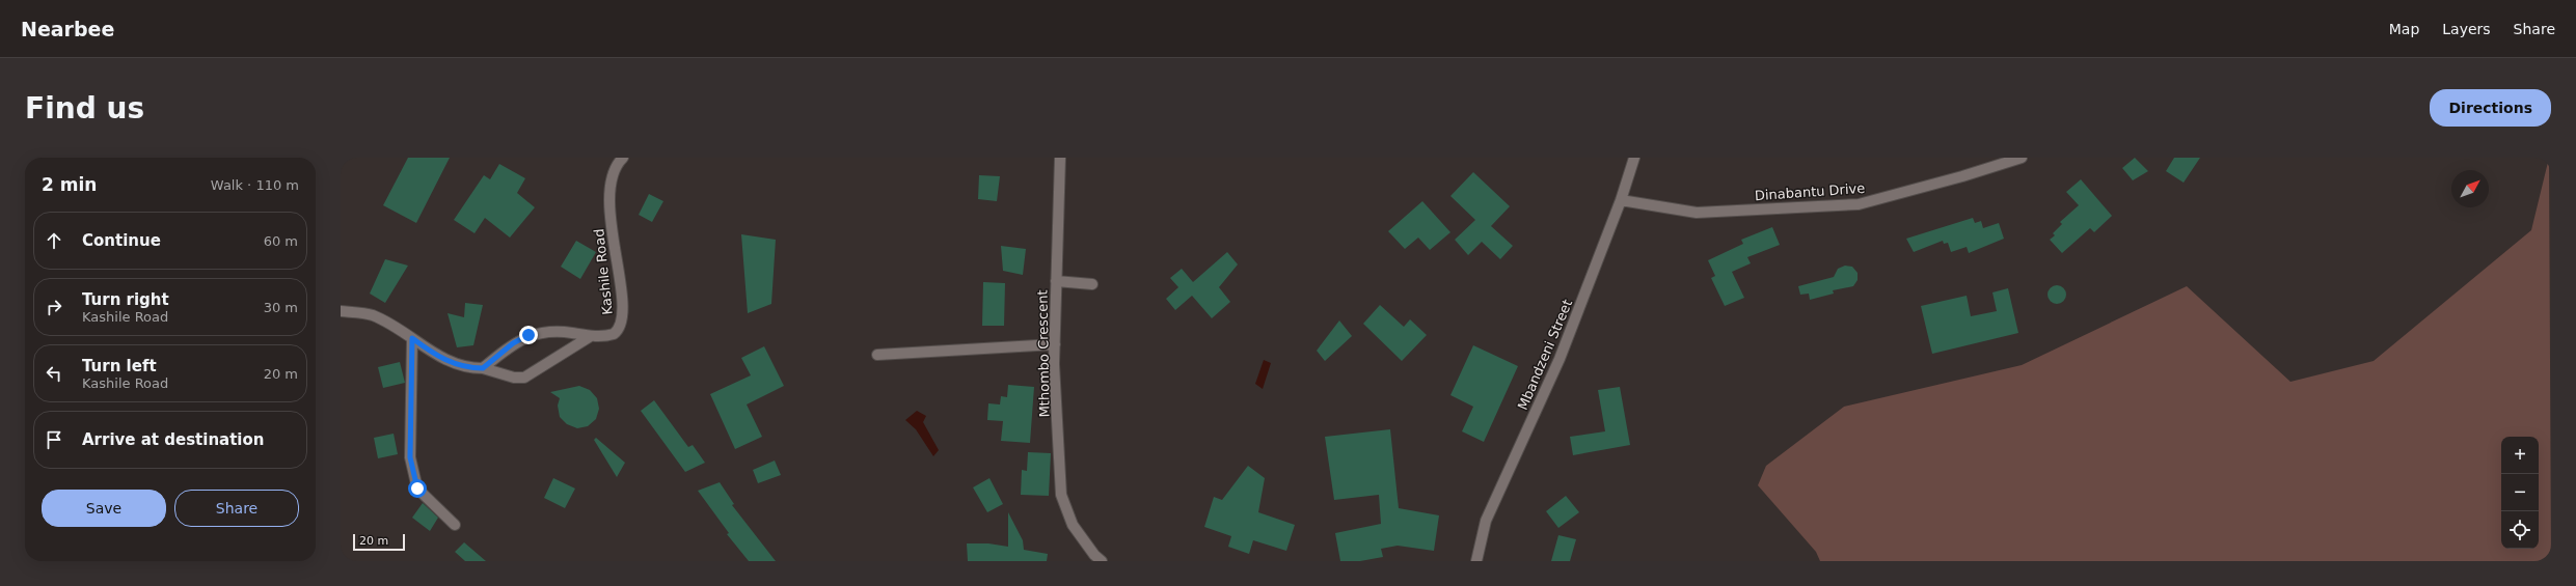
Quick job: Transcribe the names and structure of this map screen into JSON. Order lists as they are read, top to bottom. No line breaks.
{"streets":{"street":["Dinabantu Drive","Kashile Road","Mthombo Crescent","Mbandzeni Street"]},"crossings":[["Dinabantu Drive","Mbandzeni Street"]],"scale_bar":"20 m","north":"top right","page":{"header":"Nearbee","nav":["Map","Layers","Share"],"buttons":["Directions",["Save","Share"]],"title":"Find us","heading":["2 min","Walk · 110 m"],"list":[["Continue","60 m"],["Turn right","Kashile Road","30 m"],["Turn left","Kashile Road","20 m"],"Arrive at destination"],"map_buttons":["+","−"],"scale":"20 m"}}
